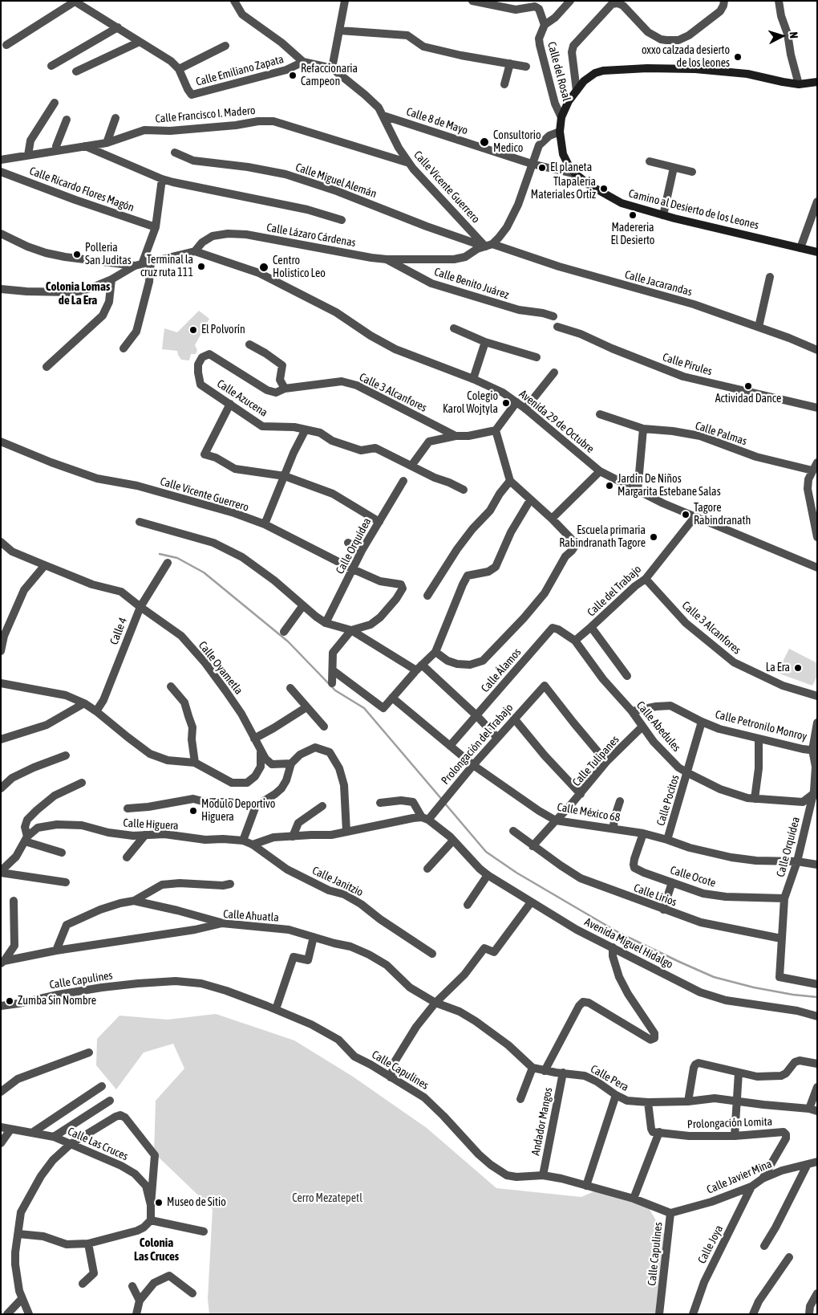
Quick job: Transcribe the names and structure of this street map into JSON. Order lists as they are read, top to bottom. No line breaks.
{"streets":{"main road":["Camino al Desierto de los Leones"],"street":["Calle Emiliano Zapata","Calle del Rosal","Calle Francisco I. Madero","Calle 8 de Mayo","Calle Miguel Alemán","Calle Vicente Guerrero","Calle Ricardo Flores Magón","Calle Lázaro Cárdenas","Calle Benito Juárez","Calle Jacarandas","Calle Pirules","Calle 3 Alcanfores","Calle Azucena","Avenida 29 de Octubre","Calle Palmas","Calle Orquídea","Calle del Trabajo","Calle 4","Calle Oyametla","Calle Álamos","Calle Petronilo Monroy","Calle Abedules","Prolongación del Trabajo","Calle Tulipanes","Calle Pocitos","Calle México 68","Calle Higuera","Calle Ocote","Calle Janitzio","Calle Lirios","Calle Ahuatla","Avenida Miguel Hidalgo","Calle Capulines","Calle Pera","Andador Mangos","Prolongación Lomita","Calle Las Cruces","Calle Javier Mina","Calle Joya"]},"crossings":[["Calle del Rosal","Camino al Desierto de los Leones"],["Calle Francisco I. Madero","Calle Vicente Guerrero"],["Calle 8 de Mayo","Calle Vicente Guerrero"],["Calle 8 de Mayo","Camino al Desierto de los Leones"],["Calle 8 de Mayo","Calle Lázaro Cárdenas"],["Calle Miguel Alemán","Calle Vicente Guerrero"],["Calle Miguel Alemán","Calle Lázaro Cárdenas"],["Calle Miguel Alemán","Calle Jacarandas"],["Calle Vicente Guerrero","Calle Lázaro Cárdenas"],["Calle Vicente Guerrero","Calle Jacarandas"],["Calle Vicente Guerrero","Calle Orquídea"],["Camino al Desierto de los Leones","Calle Lázaro Cárdenas"],["Calle Lázaro Cárdenas","Calle Benito Juárez"],["Calle Lázaro Cárdenas","Calle Jacarandas"],["Calle Lázaro Cárdenas","Avenida 29 de Octubre"],["Calle 3 Alcanfores","Calle Azucena"],["Calle 3 Alcanfores","Calle del Trabajo"],["Avenida 29 de Octubre","Calle del Trabajo"],["Calle Orquídea","Calle Petronilo Monroy"],["Calle Orquídea","Calle Abedules"],["Calle Orquídea","Calle México 68"],["Calle Orquídea","Calle Ocote"],["Calle Orquídea","Calle Lirios"],["Calle del Trabajo","Calle Álamos"],["Calle del Trabajo","Calle Abedules"],["Calle 4","Calle Oyametla"],["Calle Álamos","Calle Abedules"],["Calle Álamos","Calle México 68"],["Calle Petronilo Monroy","Calle Abedules"],["Calle Petronilo Monroy","Calle Pocitos"],["Calle Abedules","Calle Tulipanes"],["Calle Abedules","Calle Pocitos"],["Prolongación del Trabajo","Calle Tulipanes"],["Prolongación del Trabajo","Calle México 68"],["Calle Tulipanes","Calle México 68"],["Calle Tulipanes","Calle Lirios"],["Calle Pocitos","Calle México 68"],["Calle México 68","Calle Ocote"],["Calle Higuera","Calle Janitzio"],["Calle Ahuatla","Calle Pera"],["Calle Capulines","Andador Mangos"],["Calle Capulines","Calle Javier Mina"],["Calle Pera","Andador Mangos"],["Prolongación Lomita","Calle Javier Mina"],["Calle Javier Mina","Calle Joya"]],"districts":["Colonia Lomas de La Era","Colonia Las Cruces"],"parks":["Cerro Mezatepetl"],"places":["oxxo calzada desierto de los leones","Refaccionaria Campeon","Consultorio Medico","El planeta","Tlapaleria Materiales Ortiz","Madereria El Desierto","Polleria San Juditas","Terminal la cruz ruta 111","Centro Holistico Leo","El Polvorín","Actividad Dance","Colegio Karol Wojtyla","Jardin De Niños Margarita Estebane Salas","Tagore Rabindranath","Escuela primaria Rabindranath Tagore","La Era","Modulo Deportivo Higuera","Zumba Sin Nombre","Museo de Sitio"],"north":"right"}
